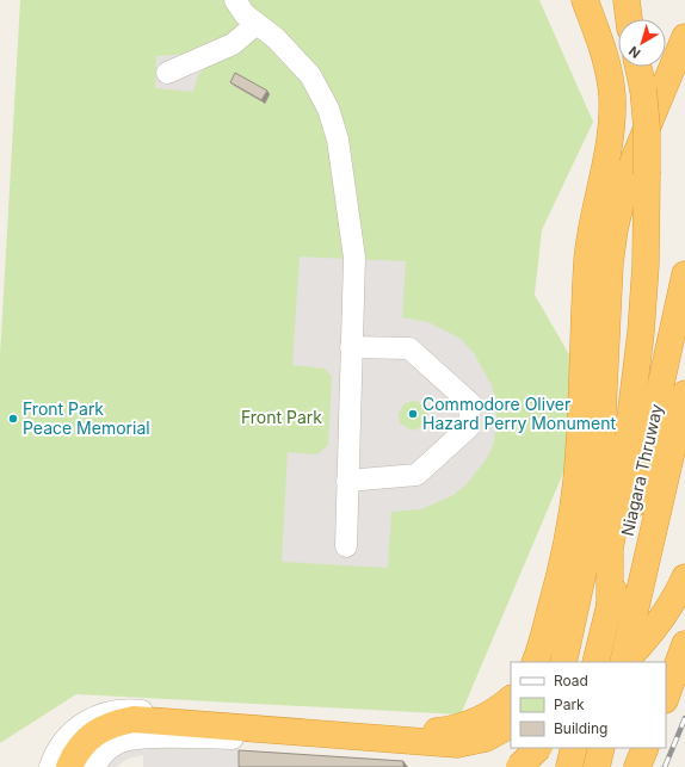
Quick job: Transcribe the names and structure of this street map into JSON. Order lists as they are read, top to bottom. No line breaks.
{"streets":{"highway":["Niagara Thruway"]},"parks":["Front Park"],"places":["Commodore Oliver Hazard Perry Monument","Front Park Peace Memorial"],"legend":["Road","Park","Building"],"north":"bottom left"}
